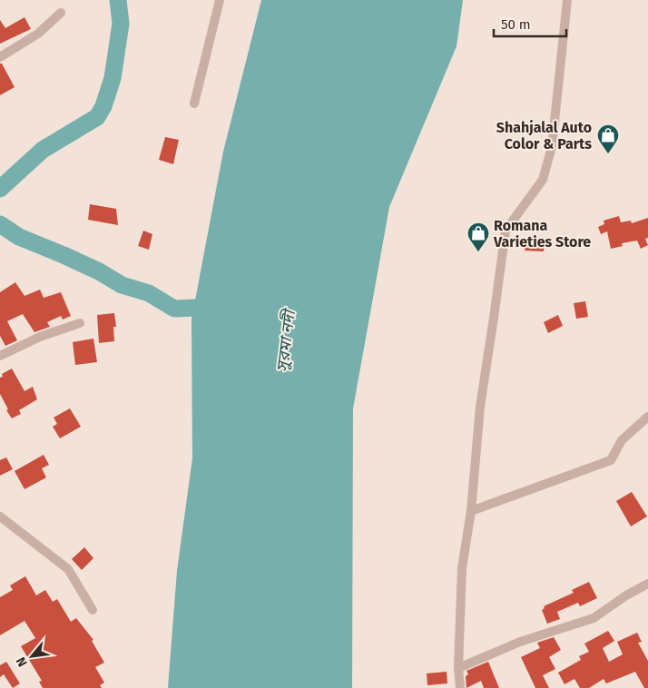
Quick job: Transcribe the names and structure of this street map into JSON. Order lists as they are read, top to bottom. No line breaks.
{"water":["সুরমা নদী"],"places":{"shop":["Shahjalal Auto Color & Parts","Romana Varieties Store"]},"scale_bar":"50 m","north":"bottom left"}
